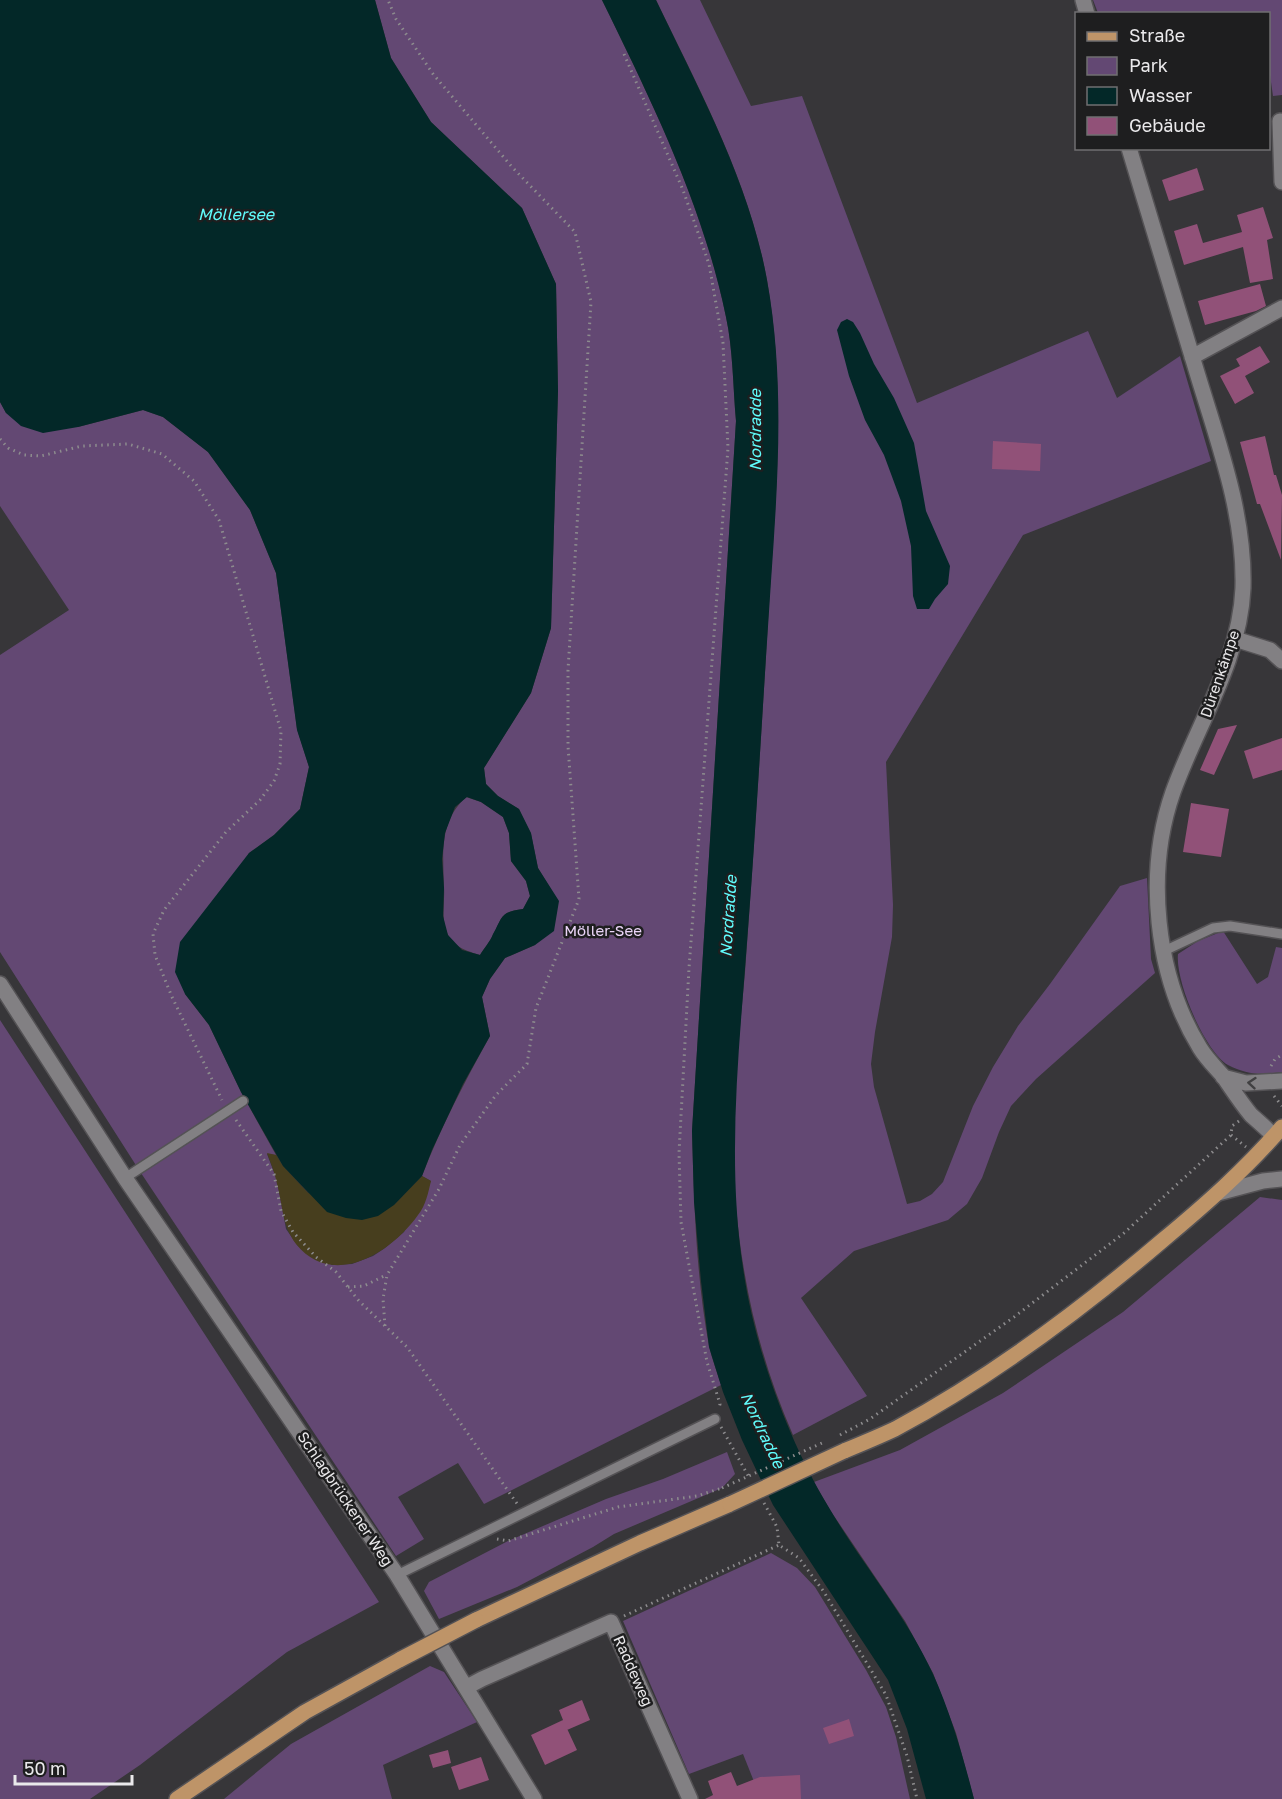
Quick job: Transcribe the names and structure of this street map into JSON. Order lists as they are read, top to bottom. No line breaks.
{"streets":{"street":["Dürenkämpe","Schlagbrückener Weg","Raddeweg"]},"crossings":[["Schlagbrückener Weg","Raddeweg"]],"water":["Möllersee","Nordradde"],"parks":["Möller-See"],"legend":["Straße","Park","Wasser","Gebäude"],"scale_bar":"50 m"}
